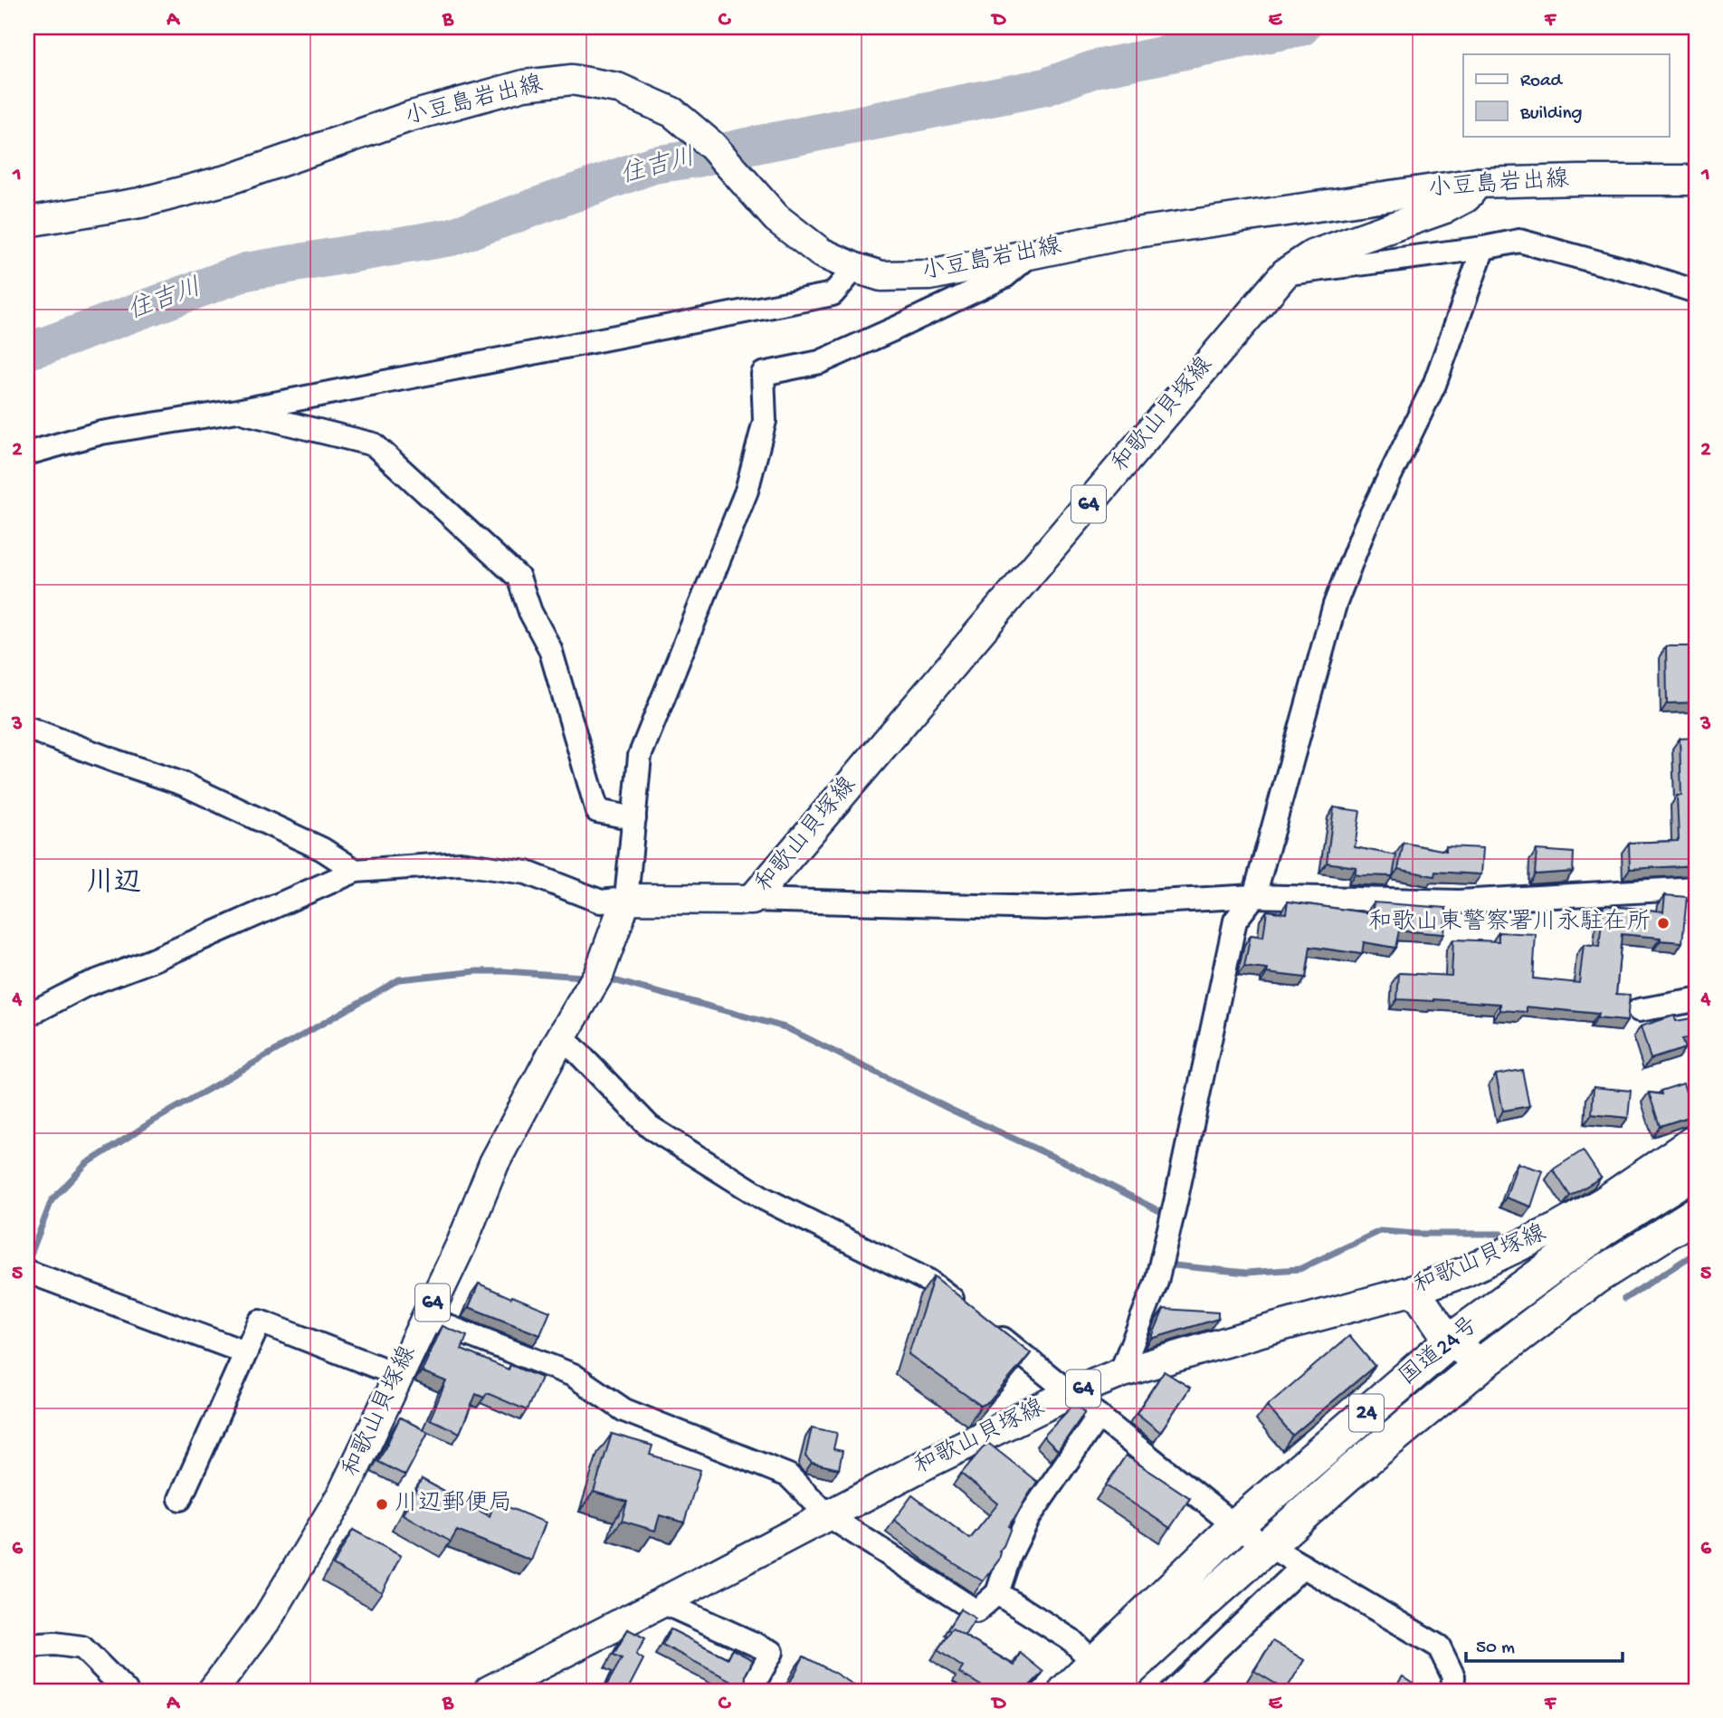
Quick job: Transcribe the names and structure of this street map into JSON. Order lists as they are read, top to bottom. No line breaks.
{"streets":{"highway":["国道24号","24"],"main road":["小豆島岩出線","和歌山貝塚線","64"]},"crossings":[["小豆島岩出線","和歌山貝塚線"]],"districts":["川辺"],"water":["住吉川"],"places":["和歌山東警察署川永駐在所","川辺郵便局"],"legend":["Road","Building"],"scale_bar":"50 m","grid":{"columns":["A","B","C","D","E","F"],"rows":["1","2","3","4","5","6"]}}
